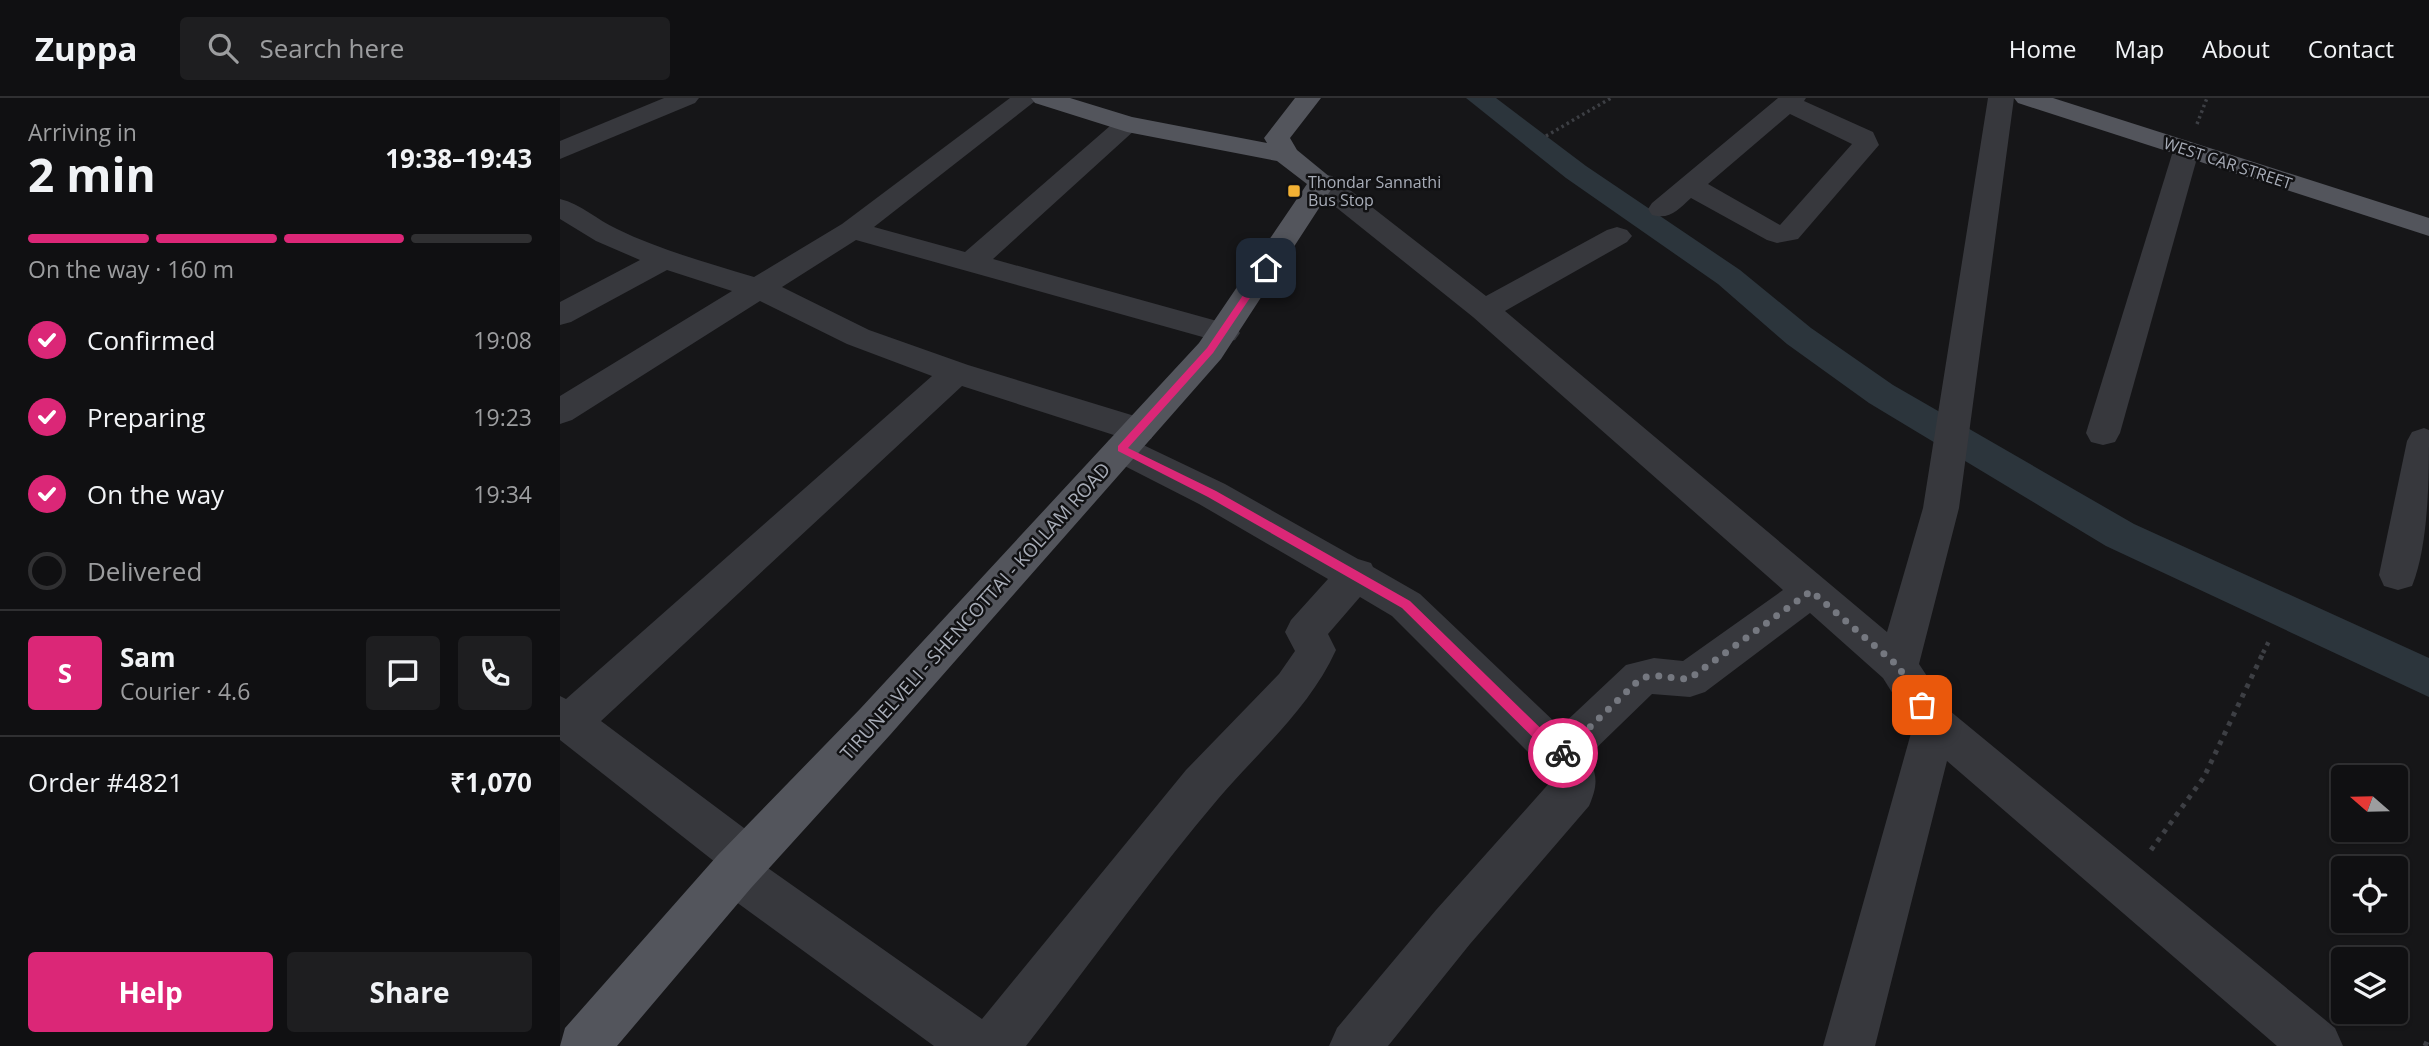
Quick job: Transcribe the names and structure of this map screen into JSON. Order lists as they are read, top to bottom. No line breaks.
{"streets":{"main road":["WEST CAR STREET","TIRUNELVELI - SHENCOTTAI - KOLLAM ROAD"]},"places":{"transit":["Thondar Sannathi Bus Stop"]},"north":"left","page":{"header":"Zuppa","search":"Search here","nav":["Home","Map","About","Contact"],"heading":["2 min","Arriving in","19:38–19:43"],"panel":["Sam","Courier · 4.6","Order #4821","₹1,070"],"bar":"On the way · 160 m","list":[["Confirmed","19:08"],["Preparing","19:23"],["On the way","19:34"],"Delivered"],"round":"S","buttons":["Help","Share"]}}
